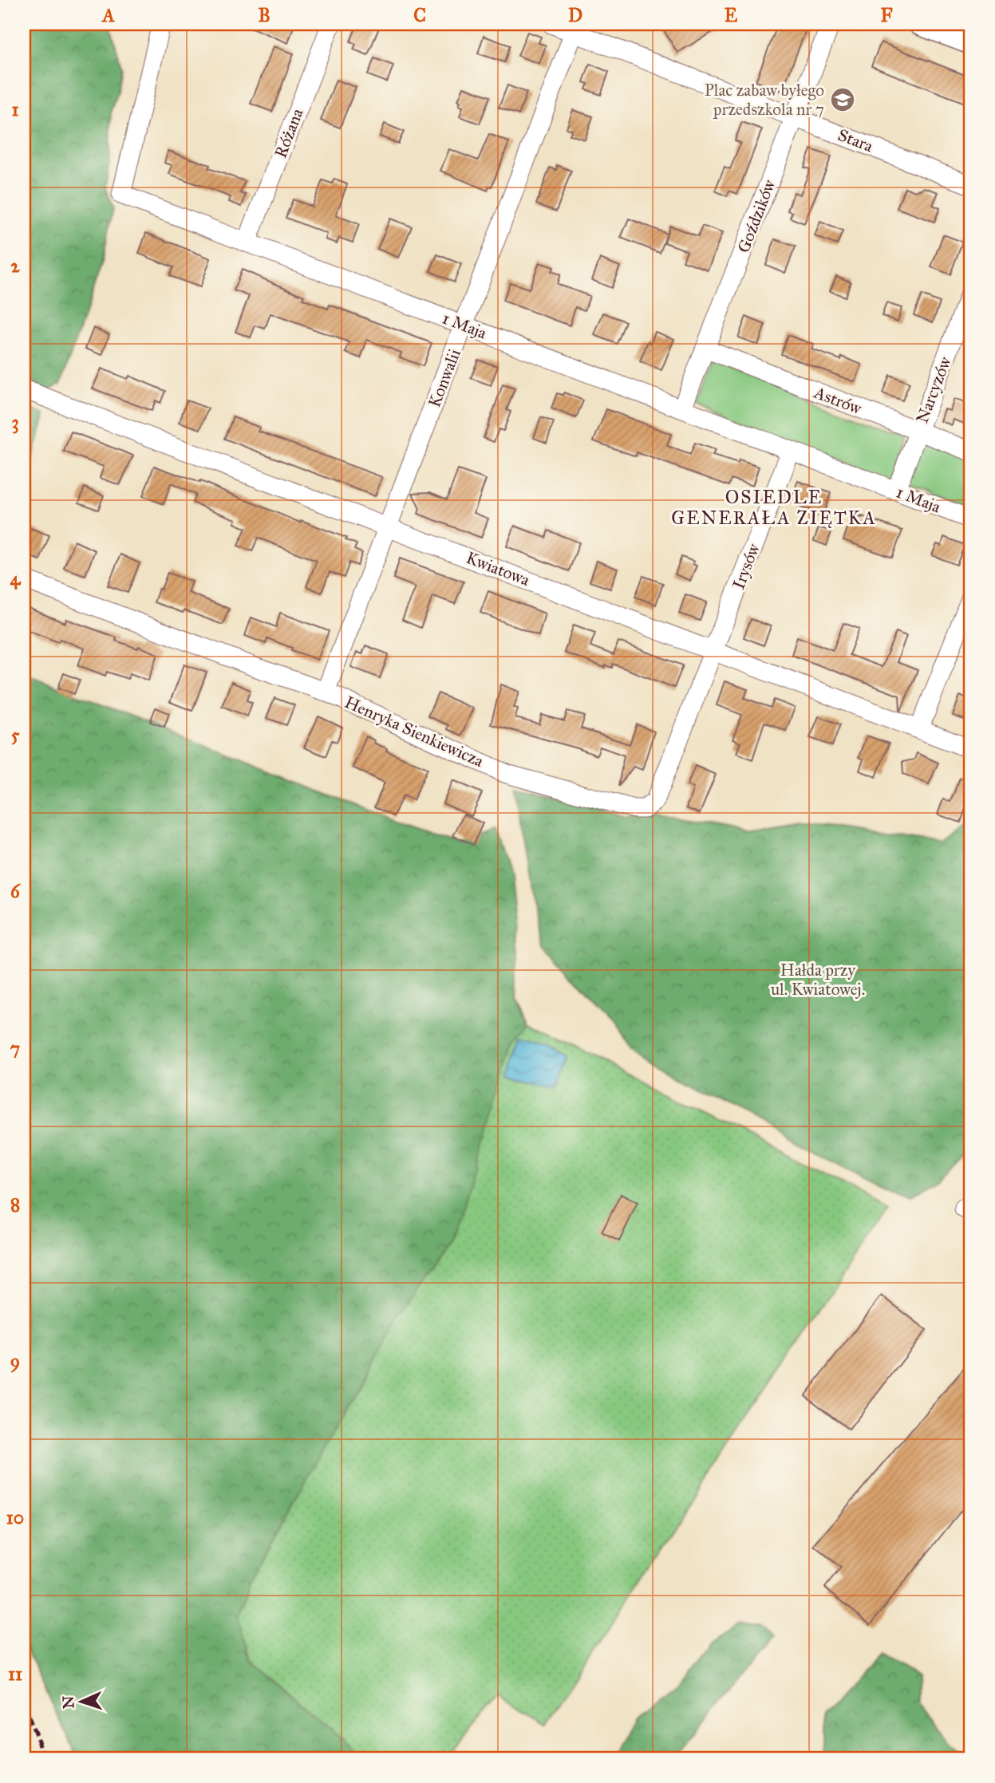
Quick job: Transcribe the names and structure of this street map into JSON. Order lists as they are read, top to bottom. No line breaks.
{"streets":{"street":["Różana","Stara","Goździków","1 Maja","Konwalii","Narcyzów","Astrów","Irysów","Kwiatowa","Henryka Sienkiewicza"]},"crossings":[["Różana","1 Maja"],["Stara","Goździków"],["Stara","Konwalii"],["Goździków","1 Maja"],["Goździków","Astrów"],["1 Maja","Konwalii"],["1 Maja","Narcyzów"],["1 Maja","Irysów"],["Konwalii","Kwiatowa"],["Konwalii","Henryka Sienkiewicza"],["Narcyzów","Astrów"],["Irysów","Kwiatowa"],["Irysów","Henryka Sienkiewicza"],["Kwiatowa","Henryka Sienkiewicza"]],"districts":["OSIEDLE GENERAŁA ZIĘTKA"],"parks":["Hałda przy ul. Kwiatowej."],"places":{"school or university":["Plac zabaw byłego przedszkola nr 7"]},"north":"left","grid":{"columns":["A","B","C","D","E","F"],"rows":["1","2","3","4","5","6","7","8","9","10","11"]}}
